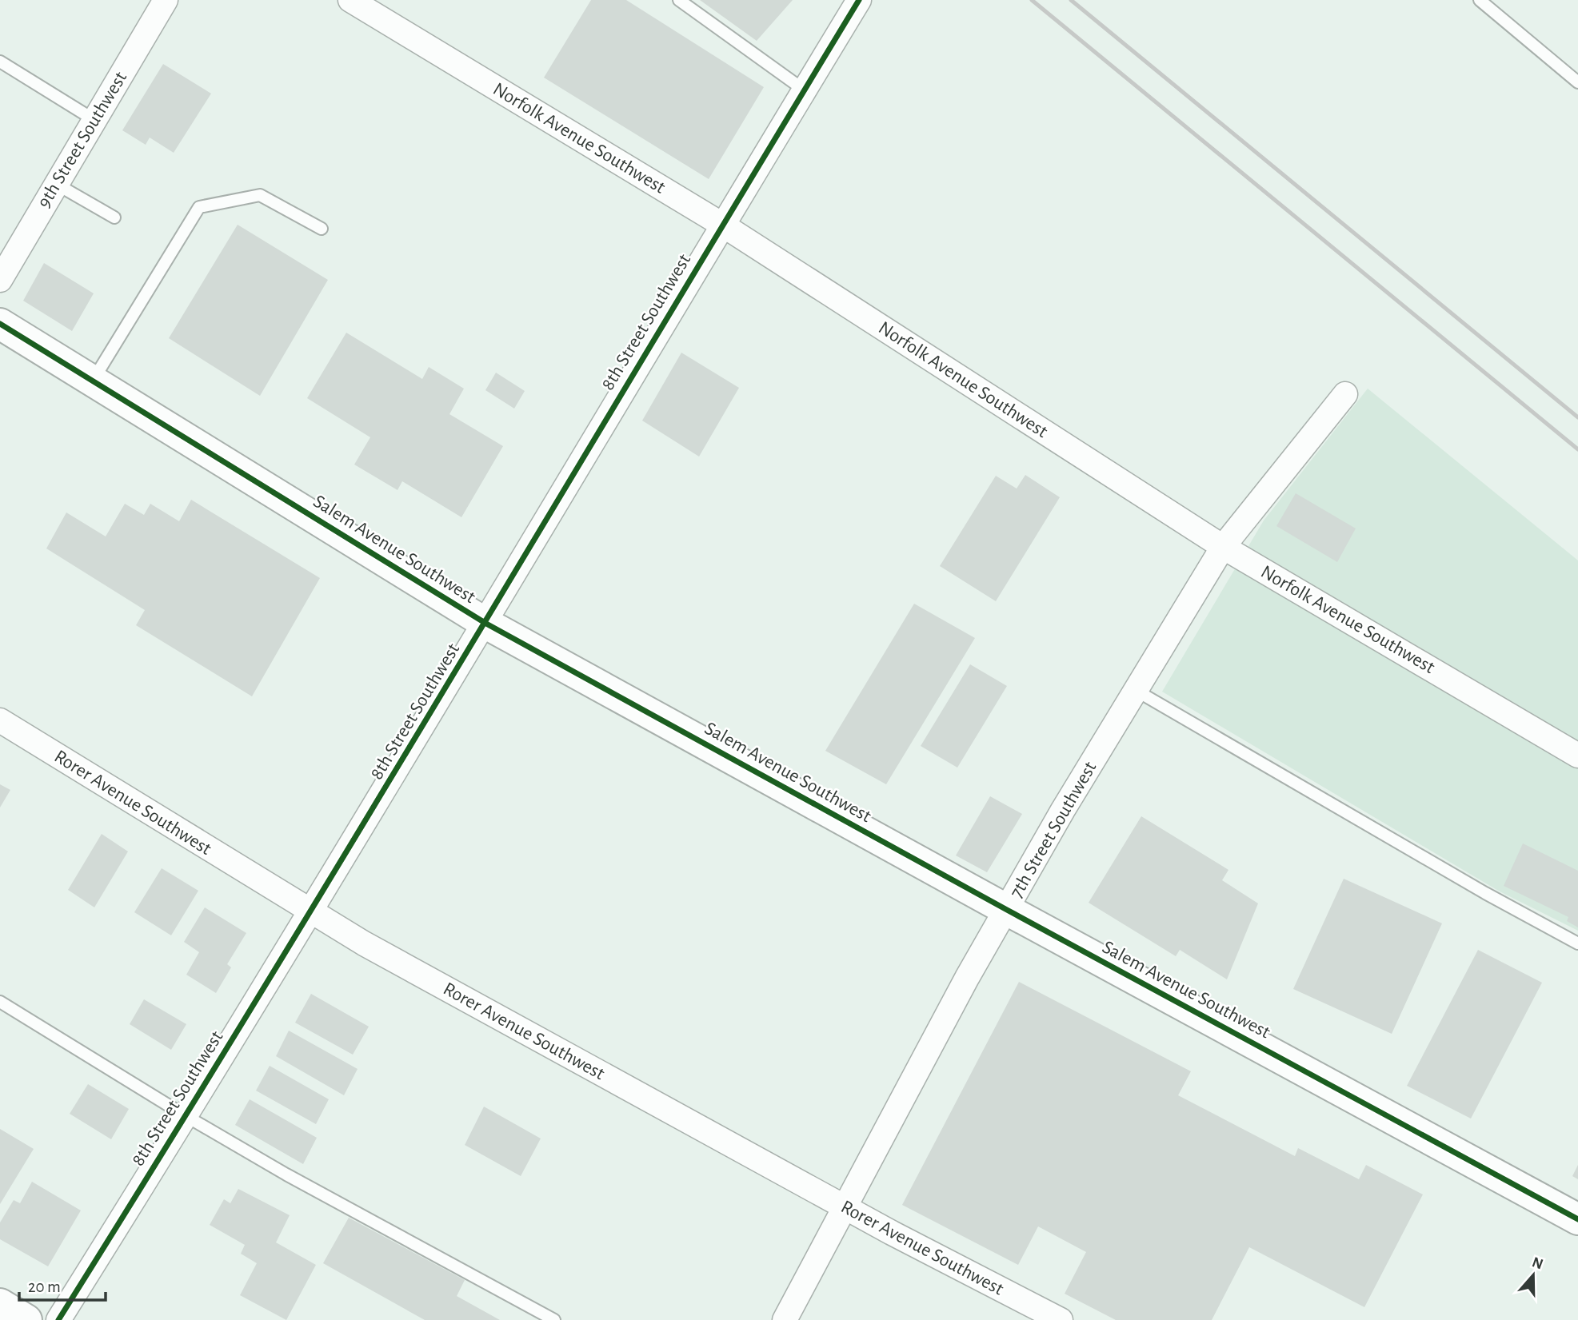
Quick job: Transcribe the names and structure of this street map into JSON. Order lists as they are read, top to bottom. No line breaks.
{"streets":{"street":["Norfolk Avenue Southwest","9th Street Southwest","8th Street Southwest","Salem Avenue Southwest","Rorer Avenue Southwest","7th Street Southwest"]},"crossings":[["Norfolk Avenue Southwest","8th Street Southwest"],["Norfolk Avenue Southwest","7th Street Southwest"],["8th Street Southwest","Salem Avenue Southwest"],["8th Street Southwest","Rorer Avenue Southwest"],["Salem Avenue Southwest","7th Street Southwest"],["Rorer Avenue Southwest","7th Street Southwest"]],"scale_bar":"20 m","north":"top"}
